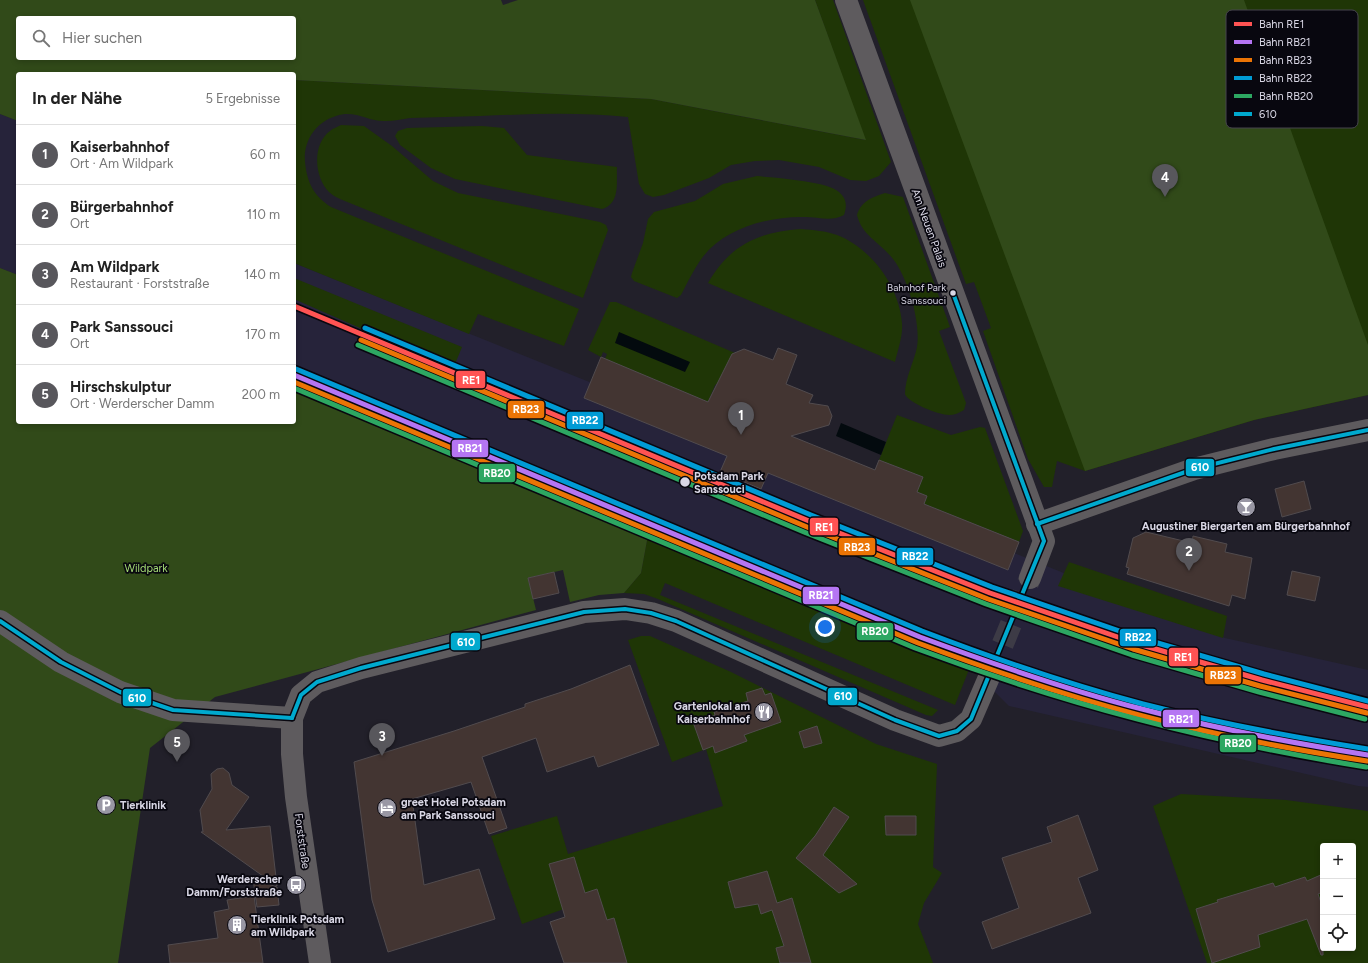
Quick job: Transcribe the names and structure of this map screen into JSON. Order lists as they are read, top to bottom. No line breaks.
{"streets":{"street":["Am Neuen Palais","Forststraße"]},"parks":["Wildpark"],"places":{"other":["Bahnhof Park Sanssouci","Potsdam Park Sanssouci"],"bar":["Augustiner Biergarten am Bürgerbahnhof"],"restaurant":["Gartenlokal am Kaiserbahnhof"],"parking":["Tierklinik"],"hotel":["greet Hotel Potsdam am Park Sanssouci"],"bus stop":["Werderscher Damm/Forststraße"],"building":["Tierklinik Potsdam am Wildpark"]},"lines":["transit line 610","rail line RE1","rail line RB22","rail line RB23","rail line RB20","rail line RB21"],"legend":["Bahn RE1","Bahn RB21","Bahn RB23","Bahn RB22","Bahn RB20","610"],"page":{"search":"Hier suchen","heading":["In der Nähe","5 Ergebnisse"],"list":[{"mark":"1","name":"Kaiserbahnhof","note":"Ort · Am Wildpark","value":"60 m"},{"mark":"2","name":"Bürgerbahnhof","note":"Ort","value":"110 m"},{"mark":"3","name":"Am Wildpark","note":"Restaurant · Forststraße","value":"140 m"},{"mark":"4","name":"Park Sanssouci","note":"Ort","value":"170 m"},{"mark":"5","name":"Hirschskulptur","note":"Ort · Werderscher Damm","value":"200 m"}],"pins":["4","1","2","3","5"],"map_buttons":["+","−"]}}
